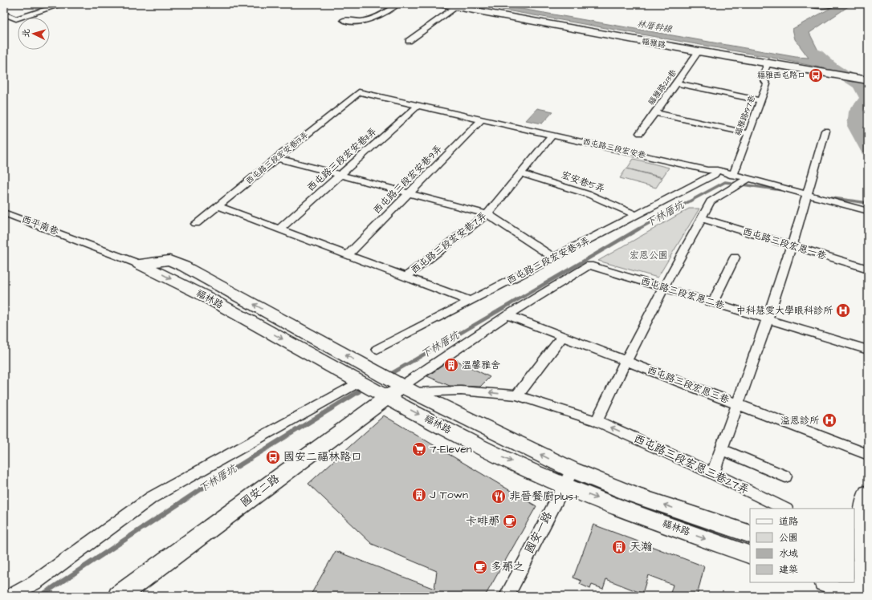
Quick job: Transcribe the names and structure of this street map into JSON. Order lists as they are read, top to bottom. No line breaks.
{"streets":{"street":["福雅路","福雅路213巷","福雅路197巷","西屯路三段宏安巷","西屯路三段宏安巷13弄","西屯路三段宏安巷11弄","西屯路三段宏安巷9弄","宏安巷5弄","西平南巷","西屯路三段宏安巷7弄","西屯路三段宏恩一巷","西屯路三段宏安巷3弄","西屯路三段宏恩二巷","福林路","西屯路三段宏恩三巷","西屯路三段宏恩三巷27弄","國安二路","國安一路"]},"crossings":[["福雅路","福雅路213巷"],["福雅路","福雅路197巷"],["福雅路197巷","西屯路三段宏安巷"],["西屯路三段宏安巷","西屯路三段宏安巷13弄"],["西屯路三段宏安巷","西屯路三段宏安巷11弄"],["西屯路三段宏安巷","西屯路三段宏安巷9弄"],["西屯路三段宏安巷","西屯路三段宏安巷7弄"],["西屯路三段宏安巷","西屯路三段宏安巷3弄"],["宏安巷5弄","西屯路三段宏安巷7弄"],["宏安巷5弄","西屯路三段宏安巷3弄"],["西平南巷","福林路"],["西屯路三段宏恩二巷","西屯路三段宏恩三巷"],["福林路","西屯路三段宏恩三巷27弄"],["福林路","國安二路"],["福林路","國安一路"],["西屯路三段宏恩三巷27弄","國安二路"]],"one_way":["西屯路三段宏恩三巷27弄"],"water":["林厝幹線","下林厝坑"],"parks":["宏恩公園"],"places":{"bus stop":["福雅西屯路口","國安二福林路口"],"hospital":["中科慧雯大學眼科診所","溢恩診所"],"building":["溫馨雅舍","J Town","天瀚"],"supermarket":["7-Eleven"],"restaurant":["非晉餐廚plus+"],"cafe":["卡啡那","多那之"]},"legend":["道路","公園","水域","建築"],"north":"left"}
